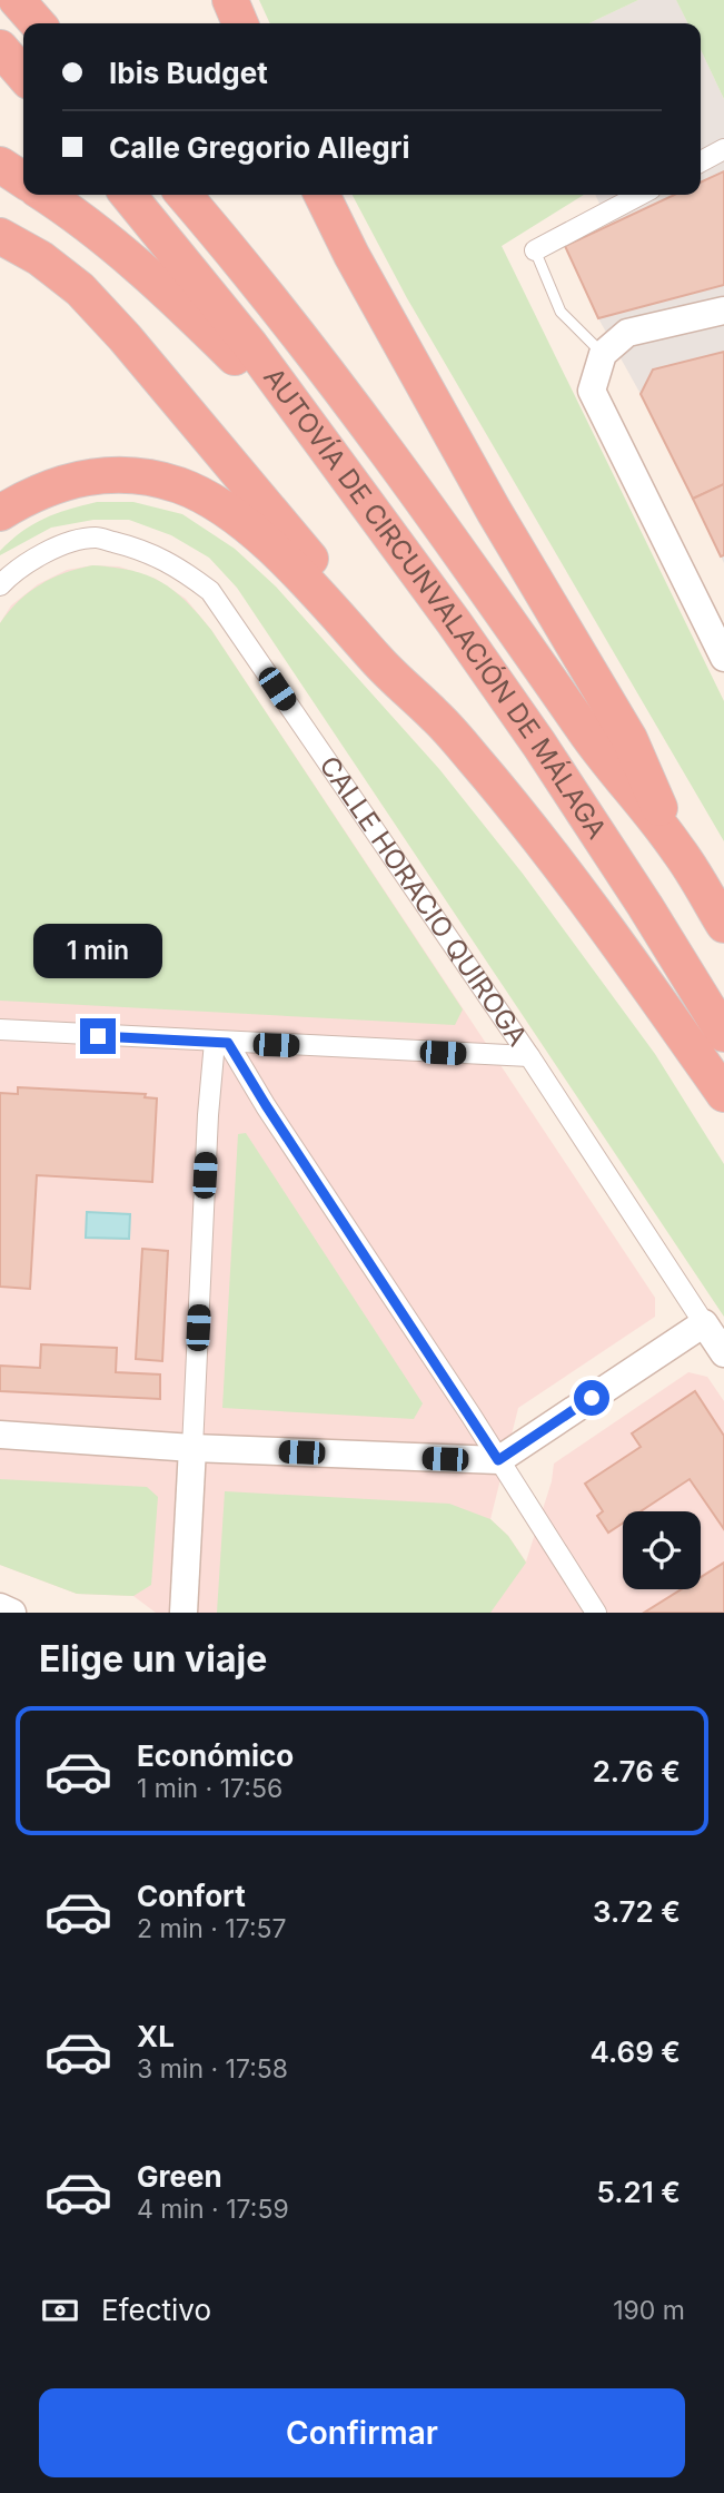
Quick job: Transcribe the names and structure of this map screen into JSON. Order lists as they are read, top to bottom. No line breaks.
{"streets":{"highway":["AUTOVÍA DE CIRCUNVALACIÓN DE MÁLAGA"],"street":["CALLE HORACIO QUIROGA"]},"page":{"banner":["Ibis Budget","Calle Gregorio Allegri"],"bubble":"1 min","heading":"Elige un viaje","list":[{"name":"Económico","note":"1 min · 17:56","value":"2.76 €"},{"name":"Confort","note":"2 min · 17:57","value":"3.72 €"},{"name":"XL","note":"3 min · 17:58","value":"4.69 €"},{"name":"Green","note":"4 min · 17:59","value":"5.21 €"}],"pay":["Efectivo","190 m"],"buttons":"Confirmar"}}
